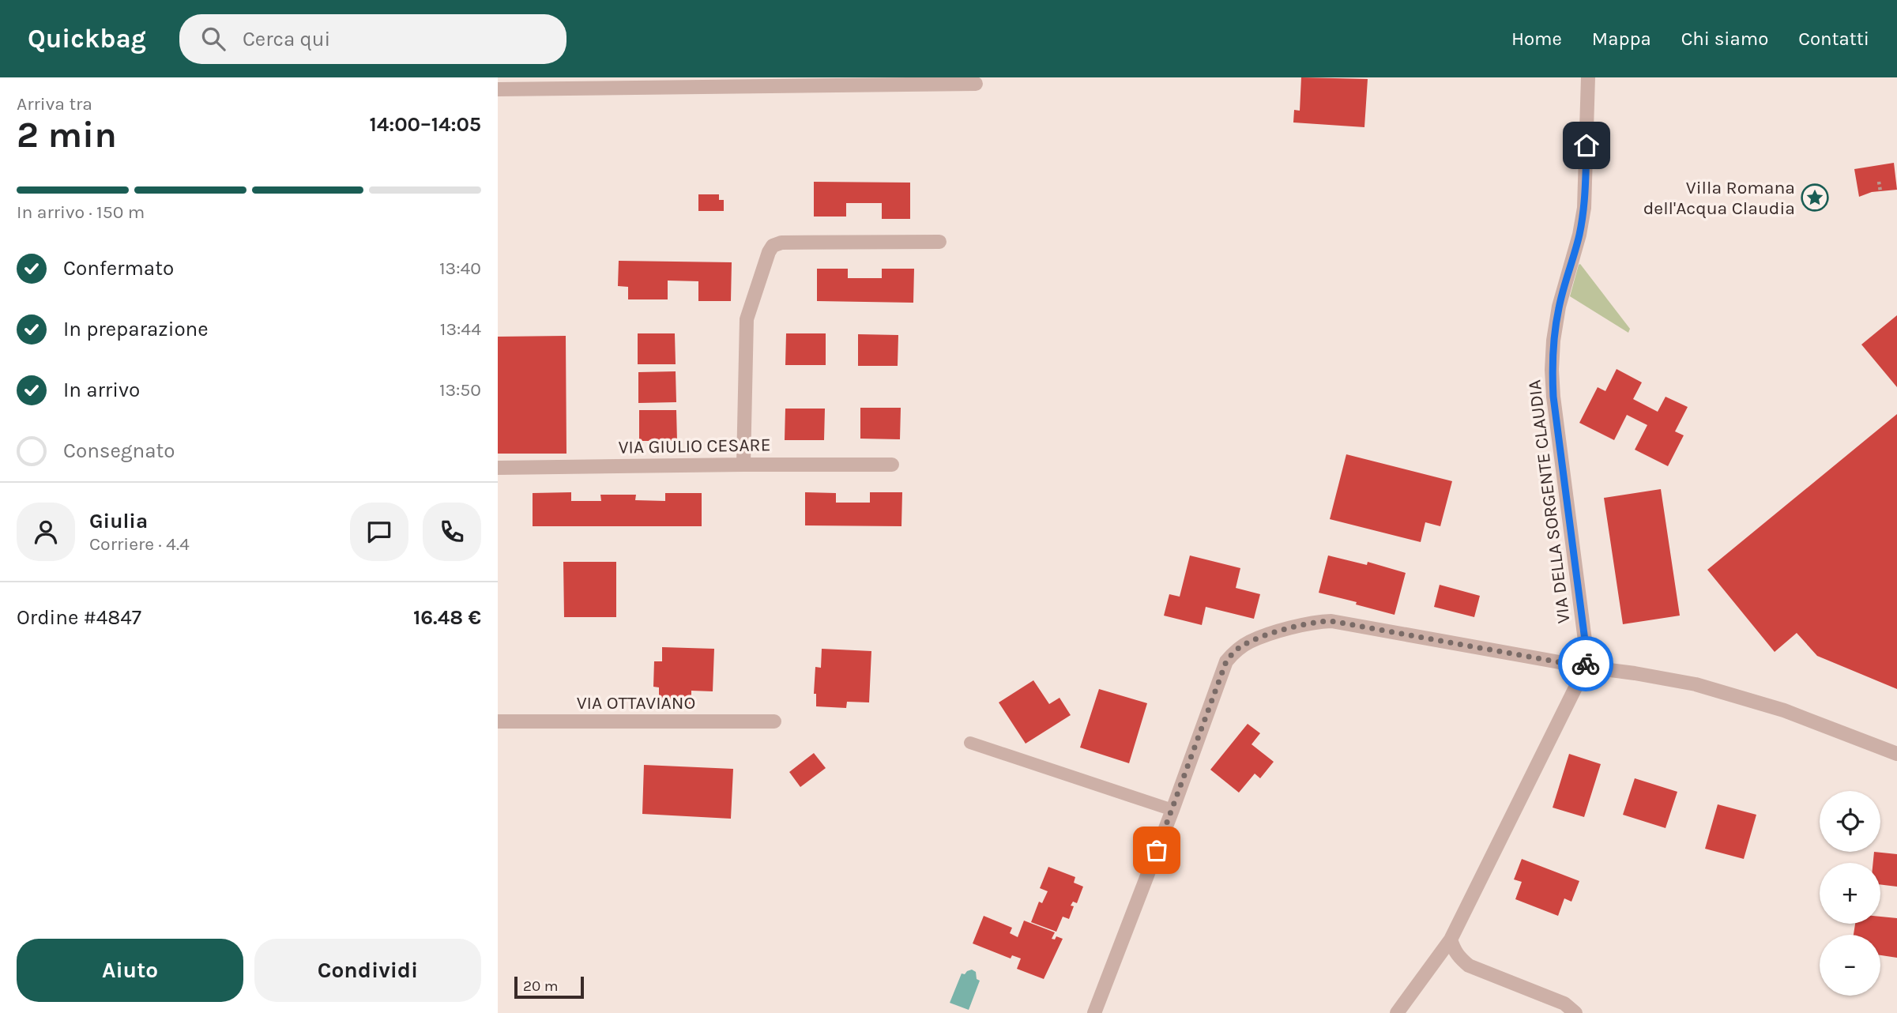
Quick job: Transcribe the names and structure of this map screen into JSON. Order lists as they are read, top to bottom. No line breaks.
{"streets":{"street":["VIA GIULIO CESARE","VIA DELLA SORGENTE CLAUDIA","VIA OTTAVIANO"]},"places":{"place":["Villa Romana dell'Acqua Claudia"]},"scale_bar":"20 m","page":{"header":"Quickbag","search":"Cerca qui","nav":["Home","Mappa","Chi siamo","Contatti"],"heading":["2 min","Arriva tra","14:00–14:05"],"panel":["Giulia","Corriere · 4.4","Ordine #4847","16.48 €"],"bar":"In arrivo · 150 m","list":[["Confermato","13:40"],["In preparazione","13:44"],["In arrivo","13:50"],"Consegnato"],"map_buttons":["+","−"],"buttons":["Aiuto","Condividi"],"scale":"20 m"}}
